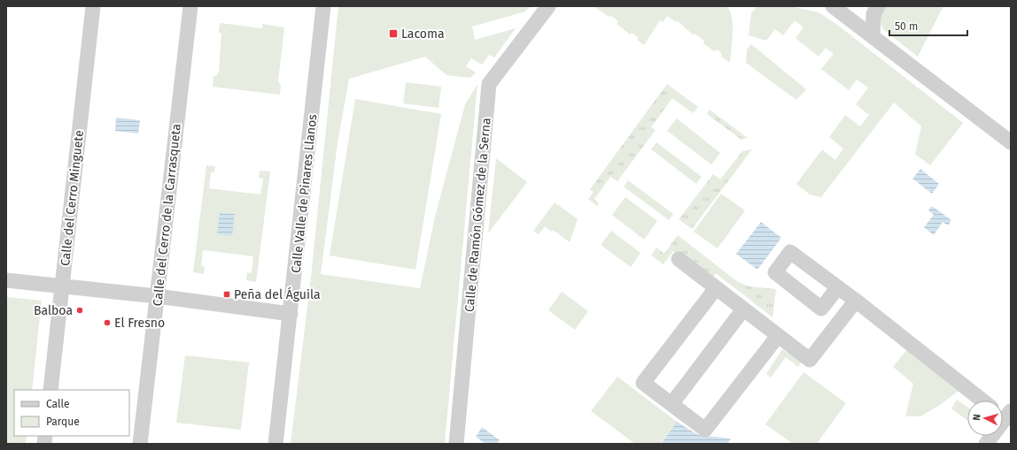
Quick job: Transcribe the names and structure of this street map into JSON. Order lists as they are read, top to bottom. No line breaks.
{"streets":{"street":["Calle Valle de Pinares Llanos","Calle del Cerro Minguete","Calle del Cerro de la Carrasqueta","Calle de Ramón Gómez de la Serna"]},"places":{"transit":["Lacoma","Peña del Águila"],"other":["Balboa","El Fresno"]},"legend":["Calle","Parque"],"scale_bar":"50 m","north":"left"}
